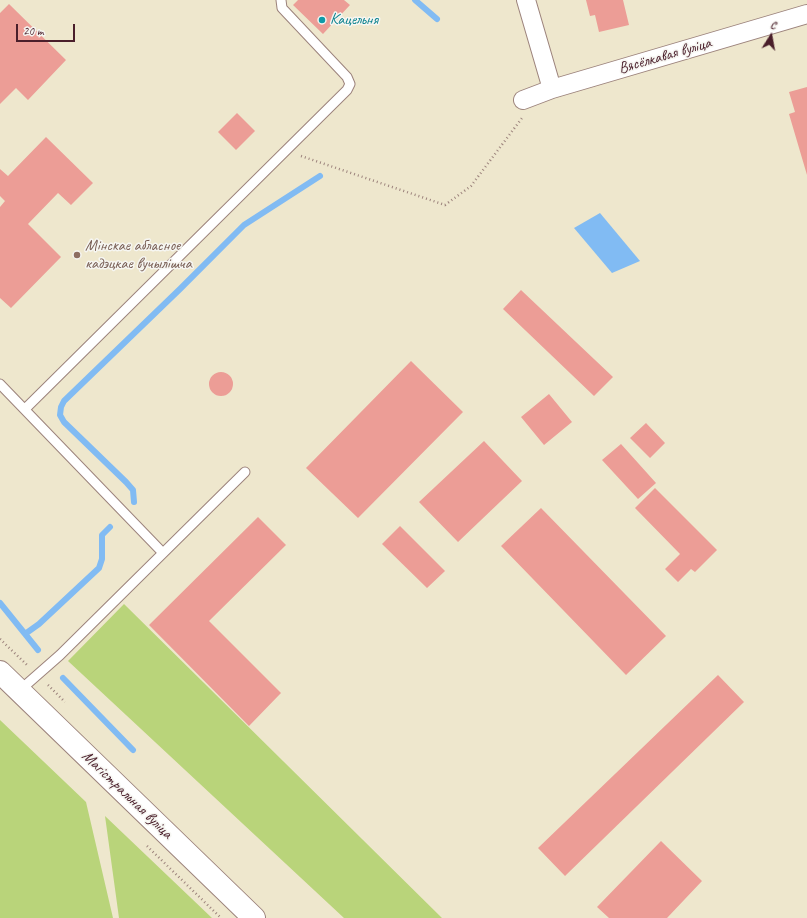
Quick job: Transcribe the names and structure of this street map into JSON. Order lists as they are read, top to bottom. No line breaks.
{"streets":{"main road":["Магістральная вуліца"],"street":["Вясёлкавая вуліца"]},"places":["Кацельня","Мінскае абласное кадэцкае вучылішча"],"scale_bar":"20 m","north":"top"}
